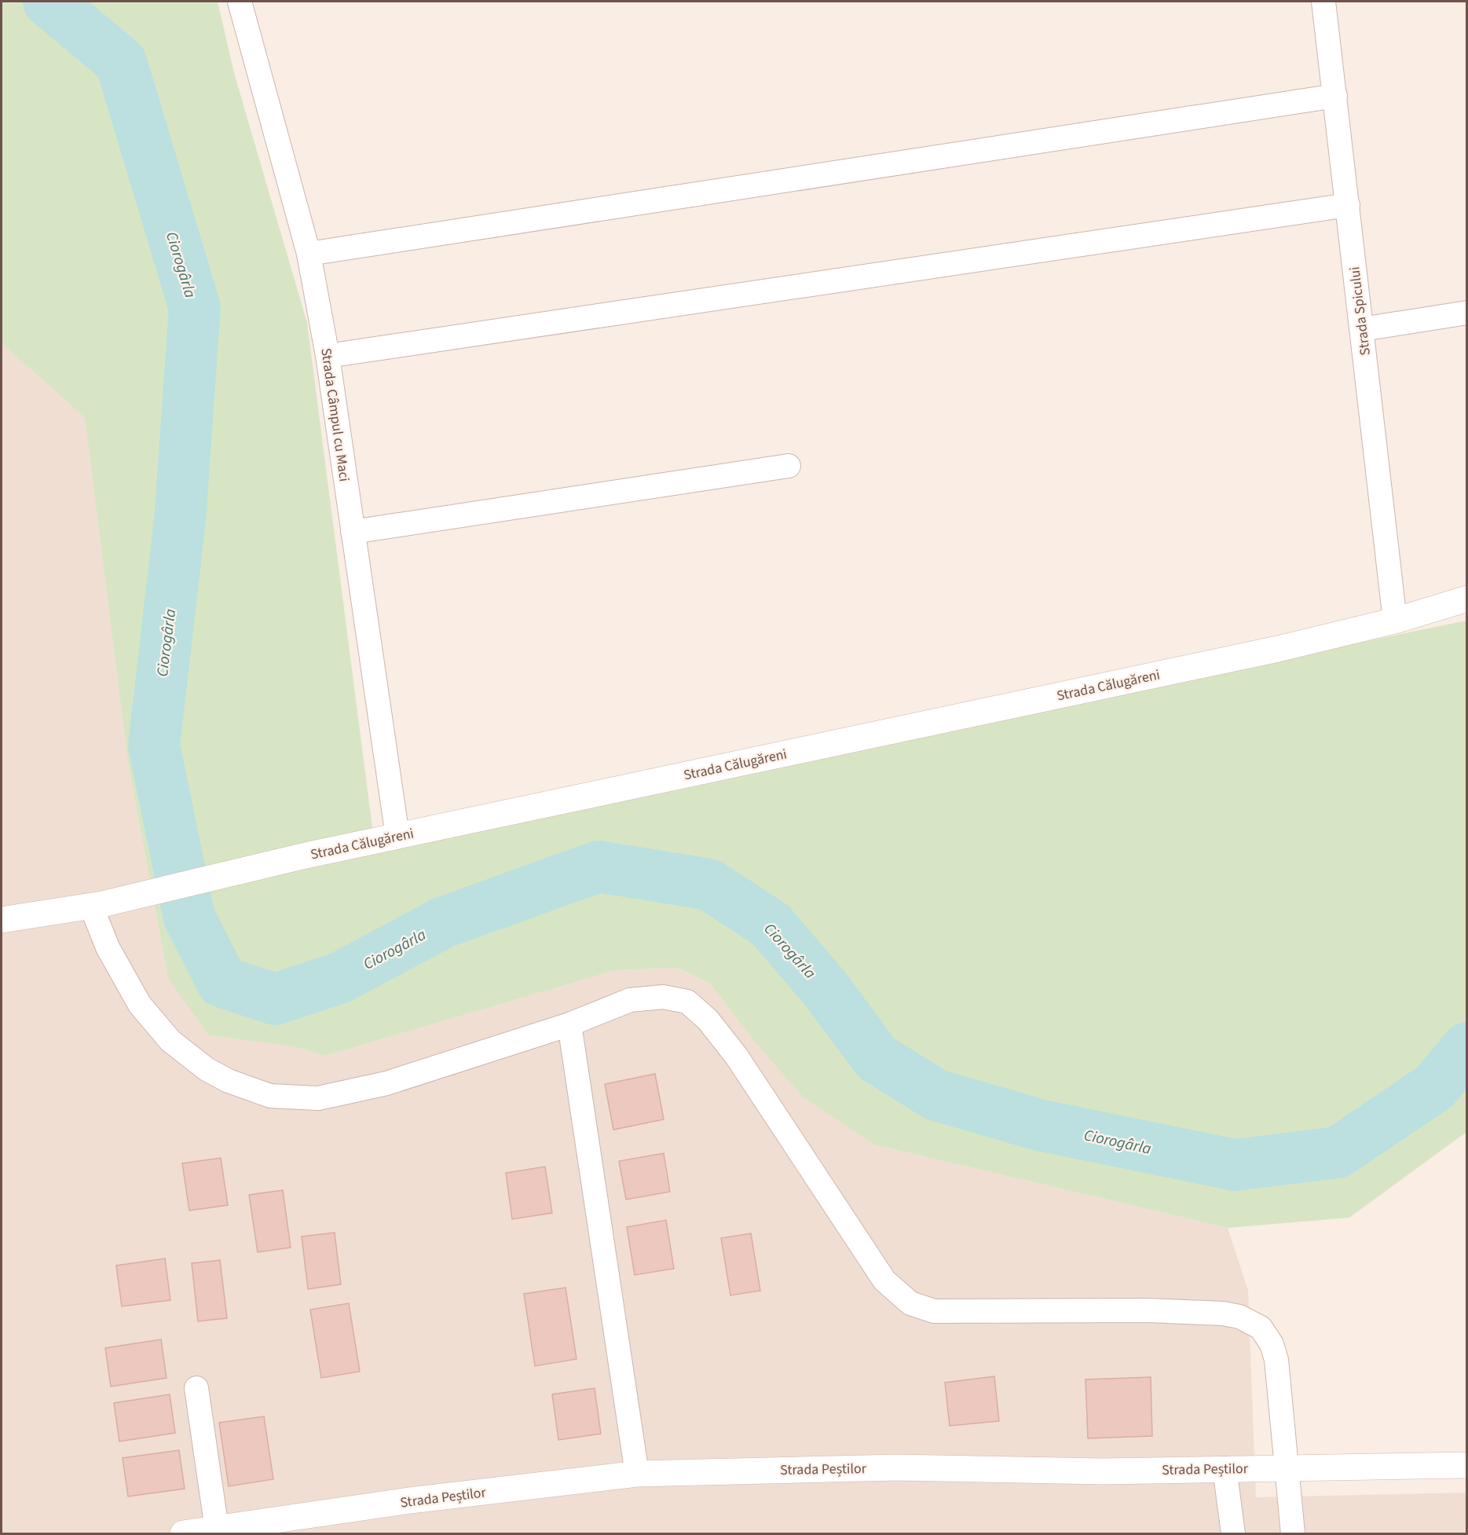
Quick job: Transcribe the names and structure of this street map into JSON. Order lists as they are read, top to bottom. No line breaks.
{"streets":{"street":["Strada Spicului","Strada Câmpul cu Maci","Strada Călugăreni","Strada Peștilor"]},"crossings":[["Strada Spicului","Strada Călugăreni"],["Strada Câmpul cu Maci","Strada Călugăreni"]],"water":["Ciorogârla"]}
